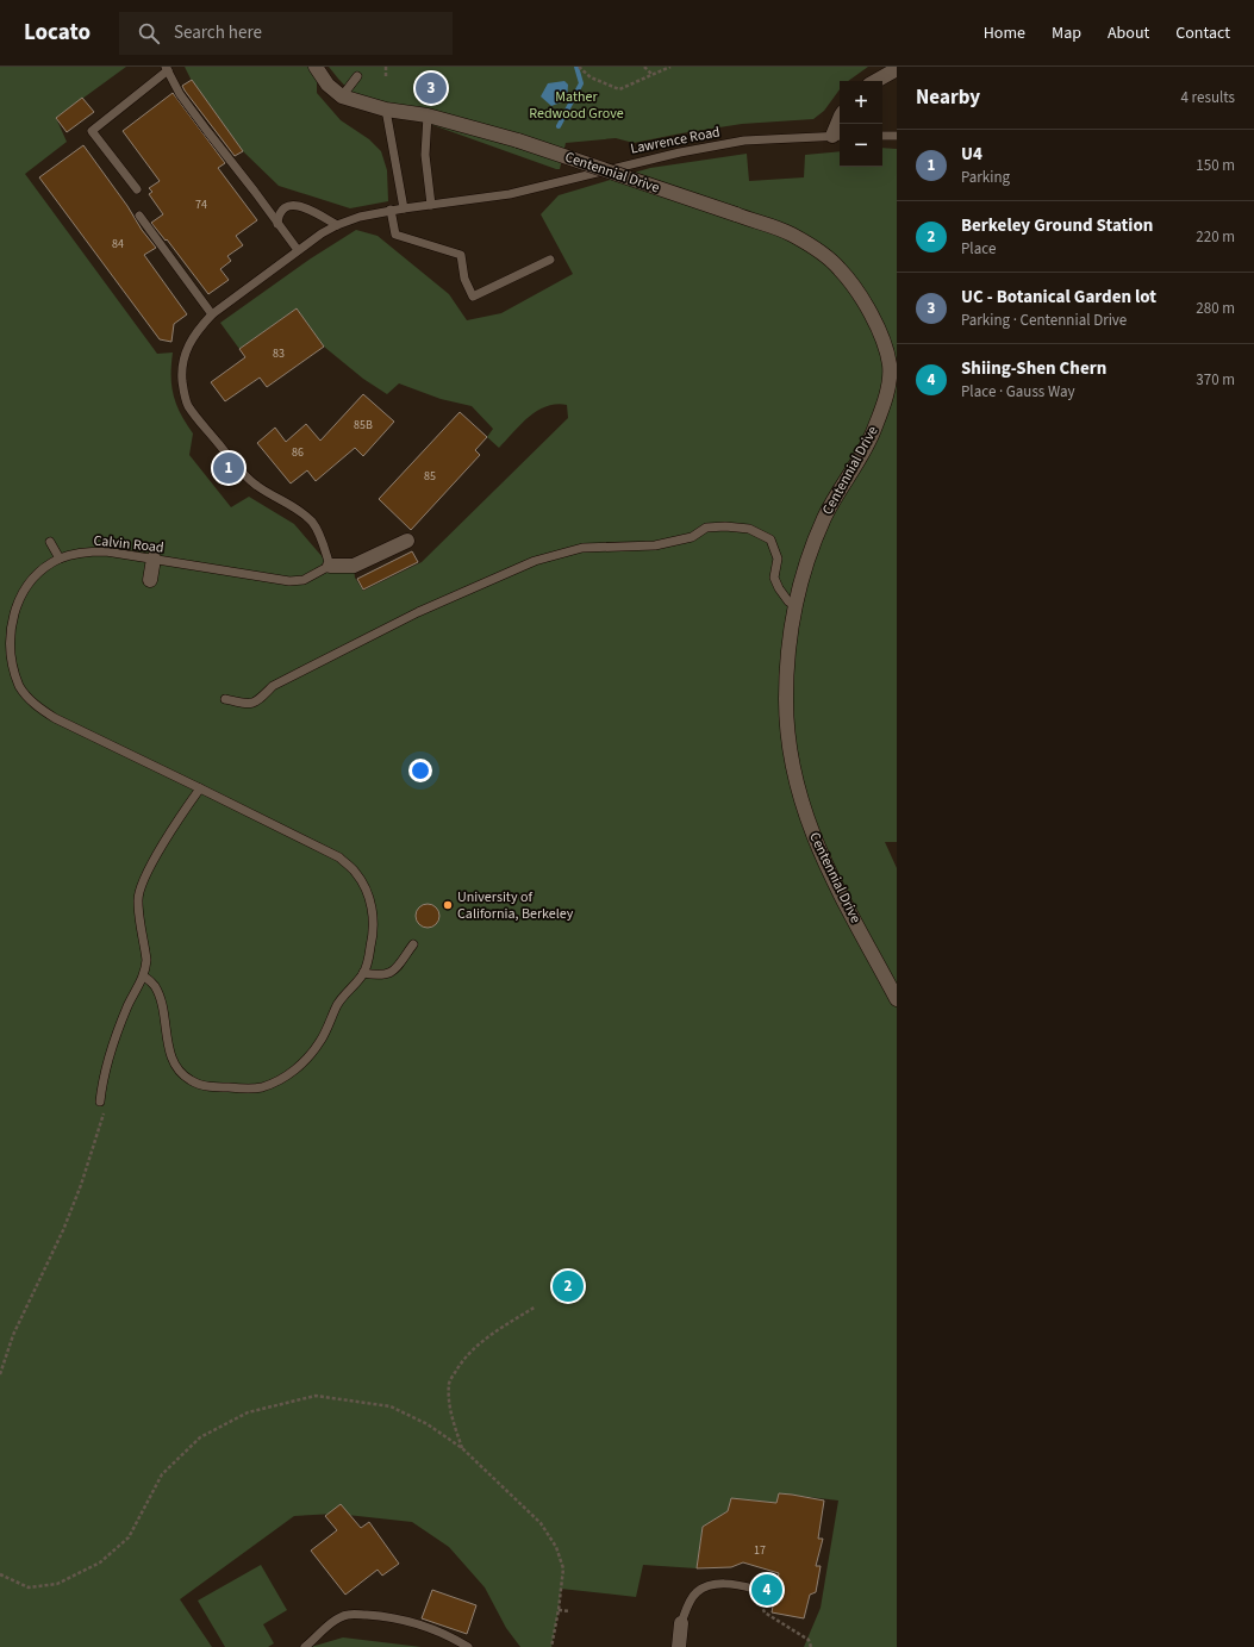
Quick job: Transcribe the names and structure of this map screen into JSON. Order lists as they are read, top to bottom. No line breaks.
{"streets":{"street":["Centennial Drive"],"lane":["Lawrence Road","Calvin Road"]},"parks":["Mather Redwood Grove"],"places":["University of California, Berkeley"],"house_numbers":["74","84","83","85B","86","85","17"],"page":{"header":"Locato","search":"Search here","nav":["Home","Map","About","Contact"],"heading":["Nearby","4 results"],"pins":["3","1","2","4"],"map_buttons":["+","−"],"list":[{"mark":"1","name":"U4","note":"Parking","value":"150 m"},{"mark":"2","name":"Berkeley Ground Station","note":"Place","value":"220 m"},{"mark":"3","name":"UC - Botanical Garden lot","note":"Parking · Centennial Drive","value":"280 m"},{"mark":"4","name":"Shiing-Shen Chern","note":"Place · Gauss Way","value":"370 m"}]}}
